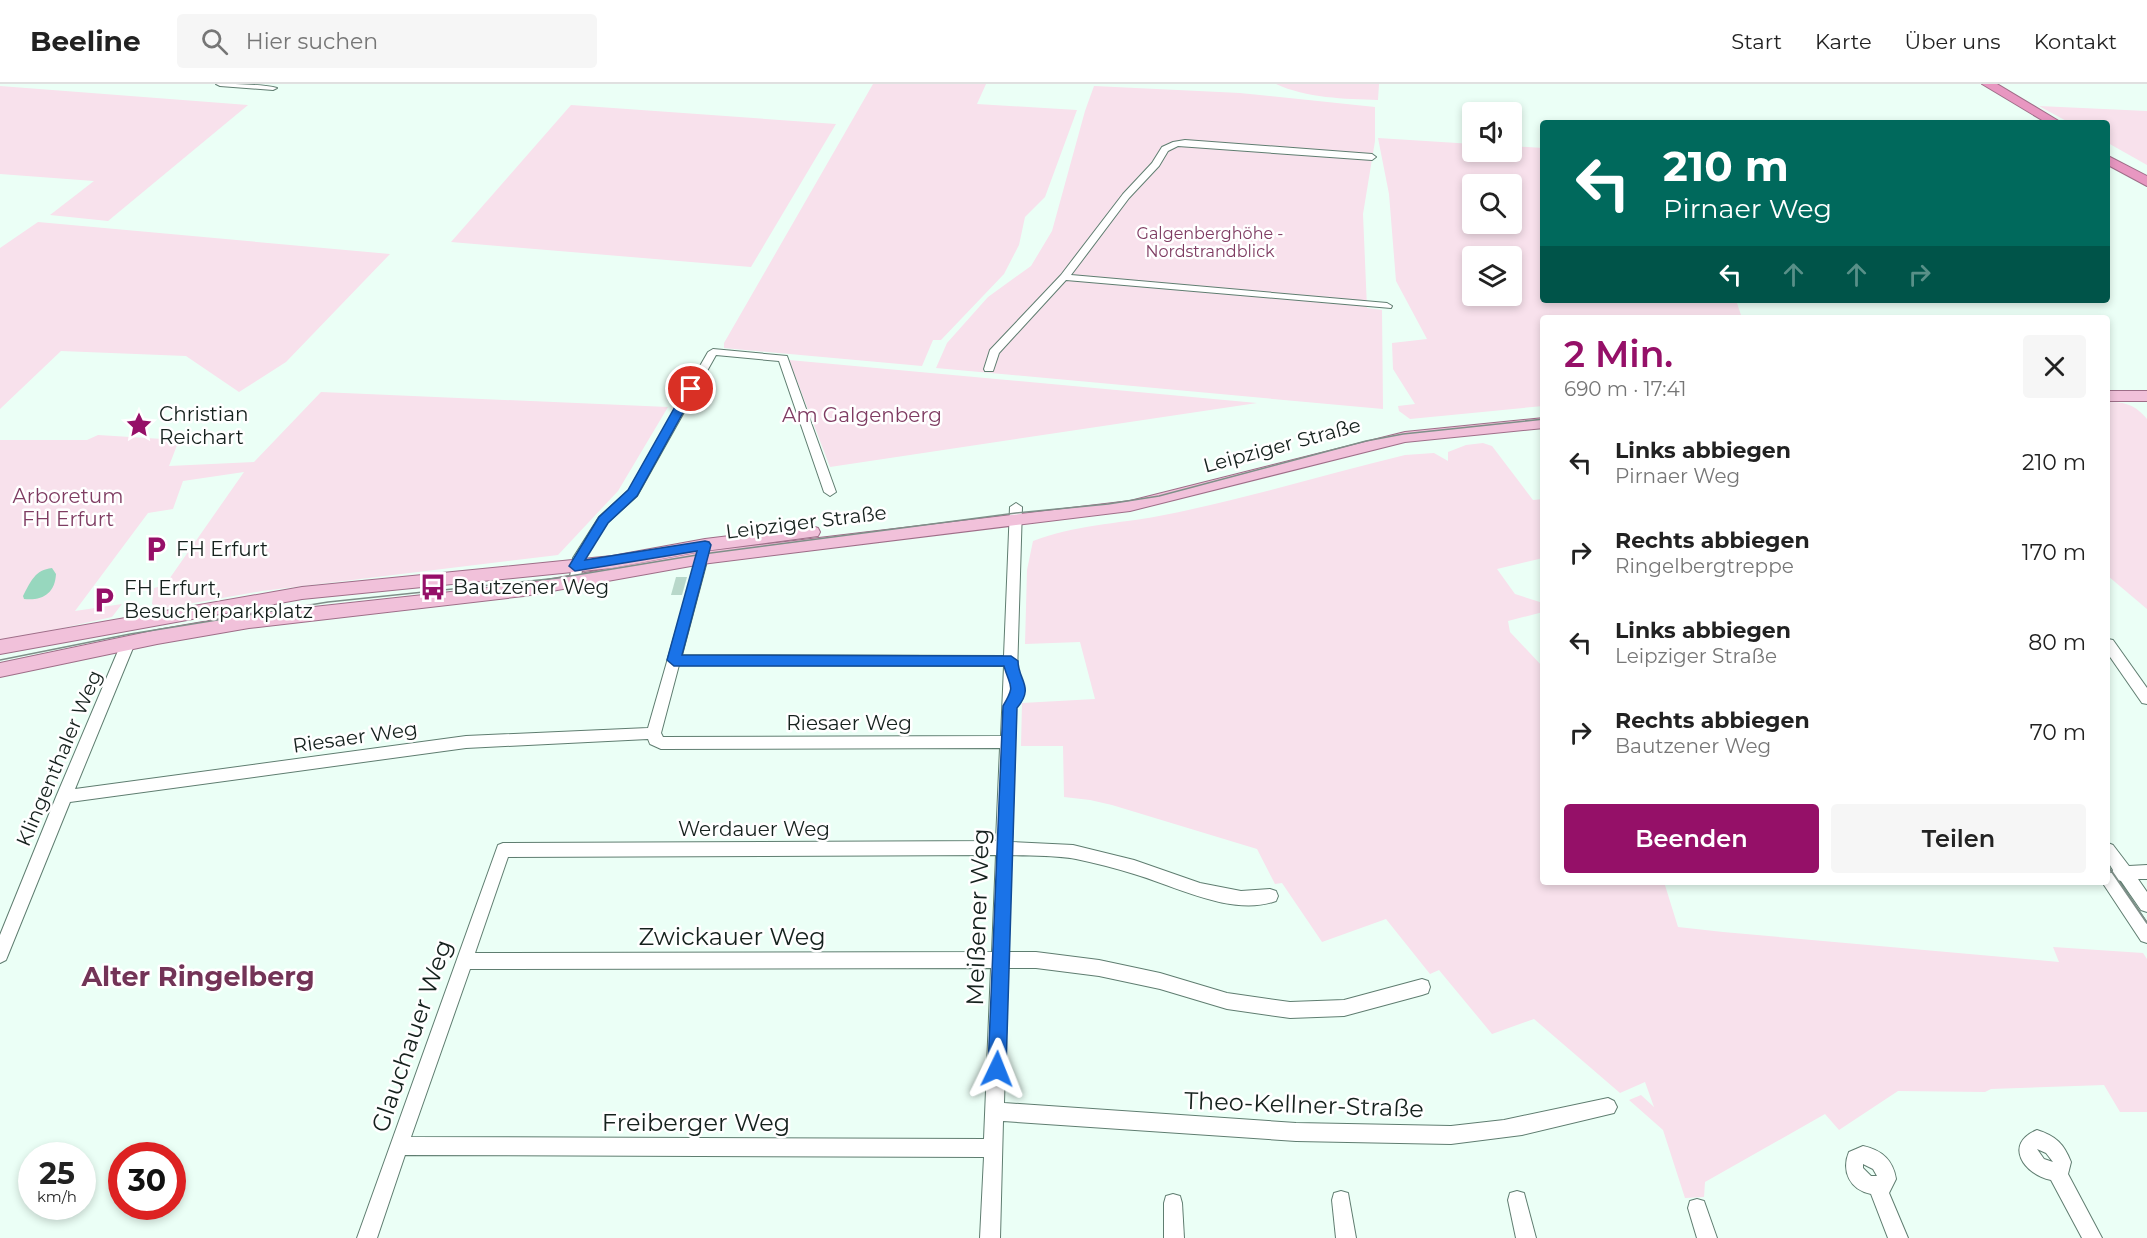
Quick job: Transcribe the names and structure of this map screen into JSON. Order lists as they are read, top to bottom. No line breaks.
{"streets":{"main road":["Leipziger Straße"],"street":["Riesaer Weg","Klingenthaler Weg","Werdauer Weg","Meißener Weg","Zwickauer Weg","Glauchauer Weg","Theo-Kellner-Straße","Freiberger Weg"]},"crossings":[["Leipziger Straße","Klingenthaler Weg"],["Leipziger Straße","Meißener Weg"],["Riesaer Weg","Klingenthaler Weg"],["Riesaer Weg","Meißener Weg"],["Werdauer Weg","Meißener Weg"],["Werdauer Weg","Glauchauer Weg"],["Meißener Weg","Zwickauer Weg"],["Meißener Weg","Theo-Kellner-Straße"],["Meißener Weg","Freiberger Weg"],["Zwickauer Weg","Glauchauer Weg"],["Glauchauer Weg","Freiberger Weg"]],"districts":["Alter Ringelberg"],"parks":["Galgenberghöhe - Nordstrandblick","Am Galgenberg","Arboretum FH Erfurt"],"places":{"place":["Christian Reichart"],"parking":["FH Erfurt","FH Erfurt, Besucherparkplatz"],"bus stop":["Bautzener Weg"]},"page":{"header":"Beeline","search":"Hier suchen","nav":["Start","Karte","Über uns","Kontakt"],"turn":["210 m","Pirnaer Weg"],"heading":["2 Min.","690 m · 17:41"],"list":[{"name":"Links abbiegen","note":"Pirnaer Weg","value":"210 m"},{"name":"Rechts abbiegen","note":"Ringelbergtreppe","value":"170 m"},{"name":"Links abbiegen","note":"Leipziger Straße","value":"80 m"},{"name":"Rechts abbiegen","note":"Bautzener Weg","value":"70 m"}],"buttons":["Beenden","Teilen"],"speed":"25 km/h","limit":"30"}}
